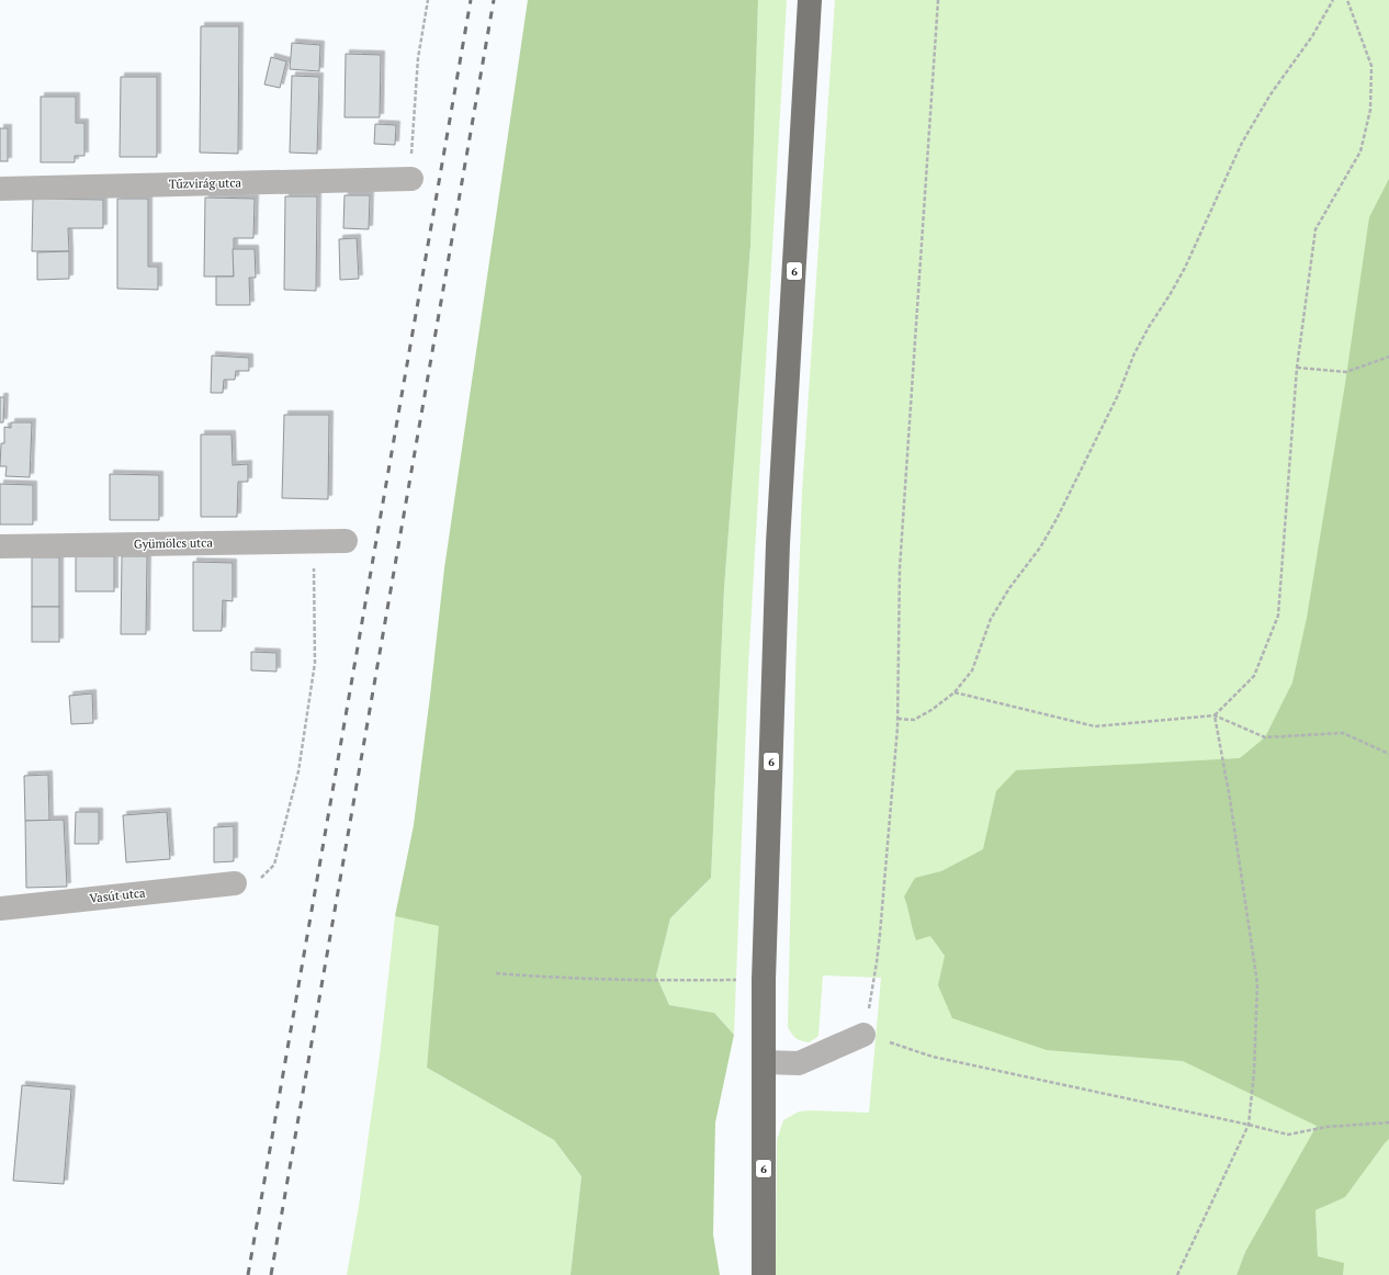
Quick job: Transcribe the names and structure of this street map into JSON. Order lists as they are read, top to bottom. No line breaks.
{"streets":{"main road":["6"],"street":["Tűzvirág utca","Gyümölcs utca","Vasút utca"]}}
